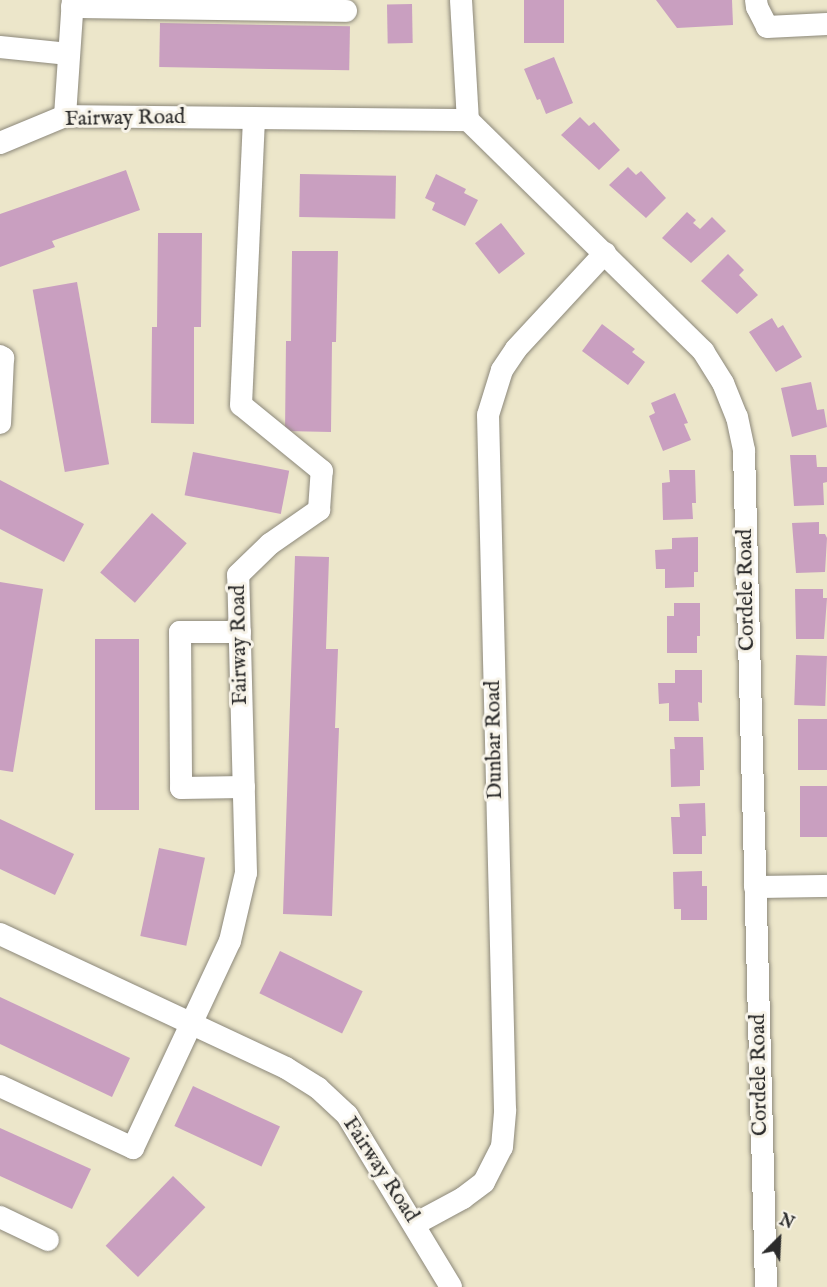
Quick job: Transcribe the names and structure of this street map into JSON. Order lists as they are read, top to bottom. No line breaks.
{"streets":{"street":["Fairway Road","Cordele Road","Dunbar Road"]},"crossings":[["Fairway Road","Cordele Road"],["Fairway Road","Dunbar Road"],["Cordele Road","Dunbar Road"]],"north":"top right"}
